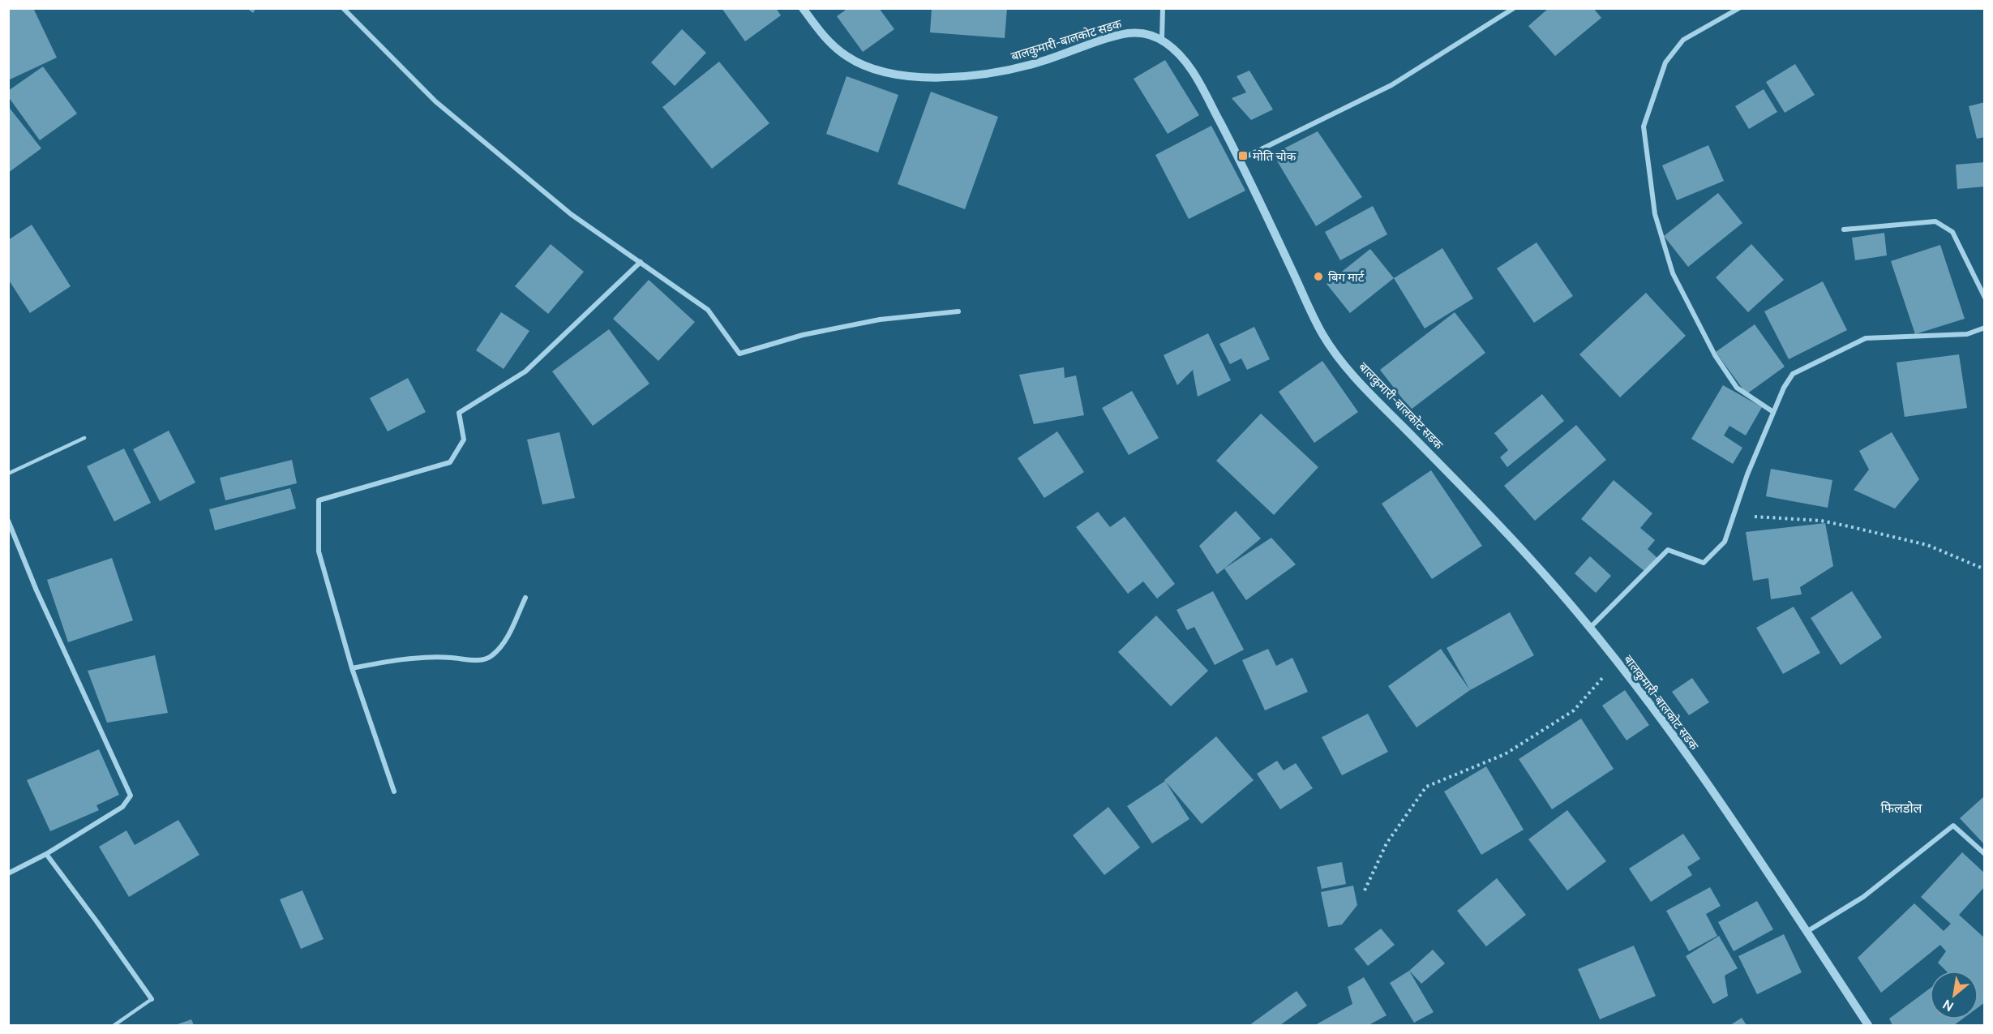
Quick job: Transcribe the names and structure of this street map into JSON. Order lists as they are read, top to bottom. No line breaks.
{"streets":{"street":["बालकुमारी-बालकोट सडक"]},"districts":["फिलडोल"],"places":{"transit":["मोति चोक"],"other":["बिग मार्ट"]},"north":"bottom left"}
